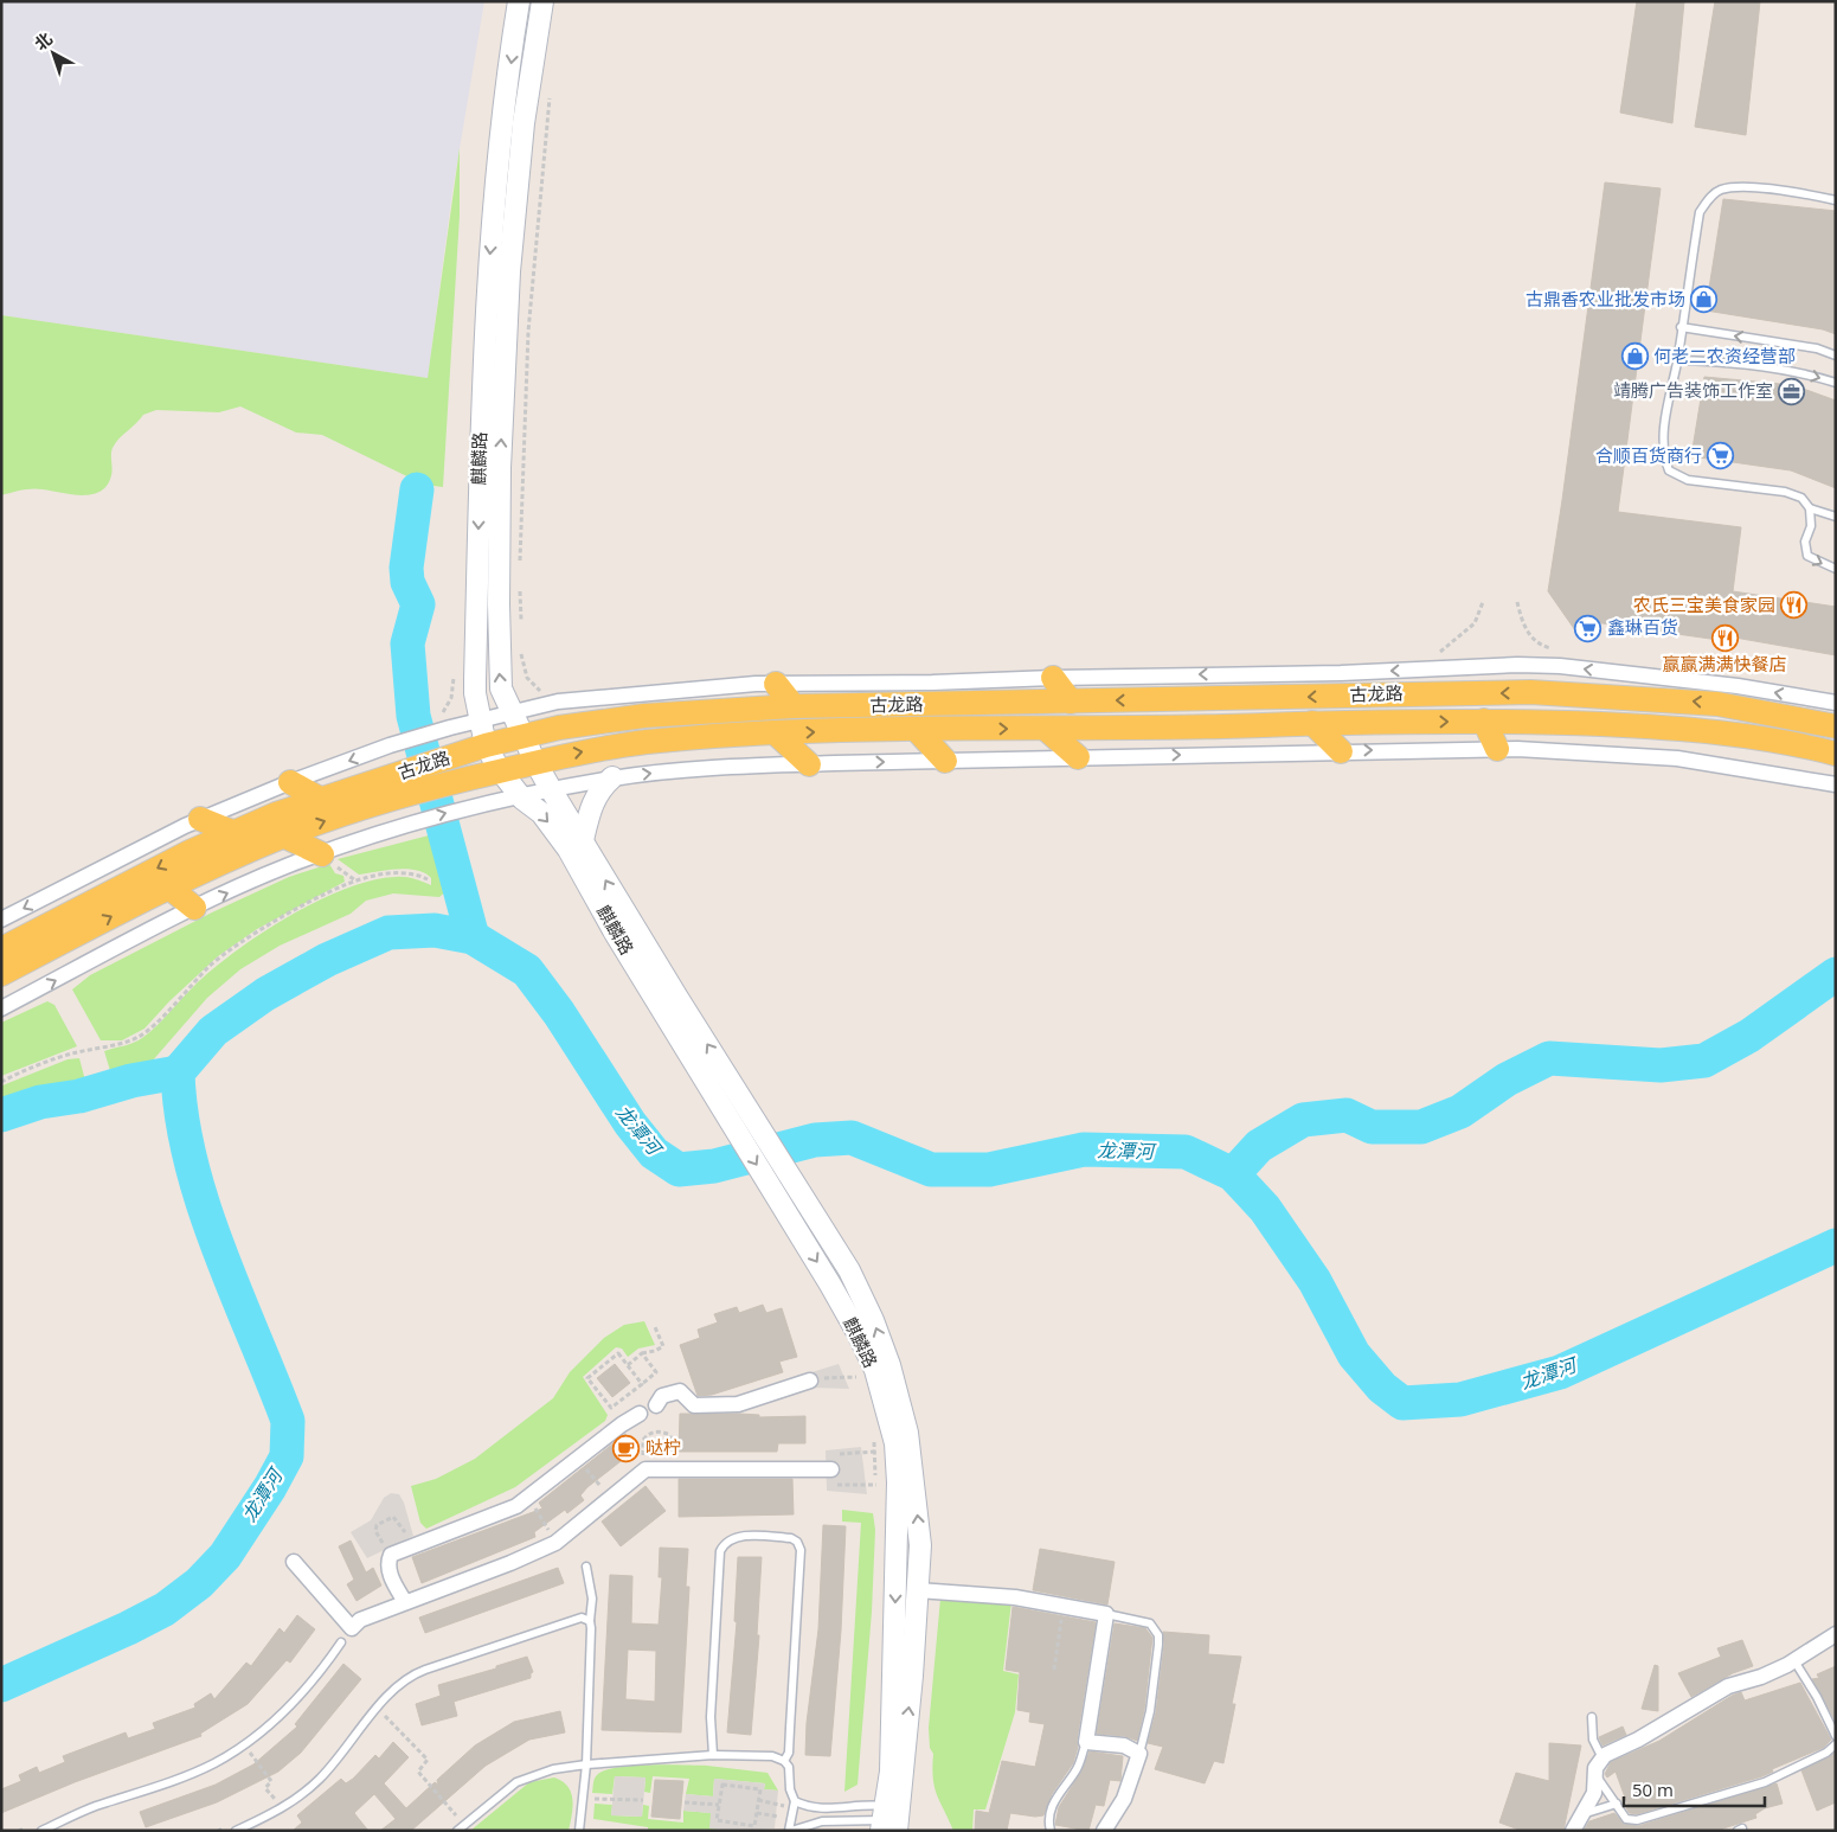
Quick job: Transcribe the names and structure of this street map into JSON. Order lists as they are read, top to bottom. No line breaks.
{"streets":{"main road":["麒麟路","古龙路"]},"crossings":[["麒麟路","古龙路"]],"water":["龙潭河"],"places":{"shop":["古鼎香农业批发市场","何老二农资经营部"],"office":["靖腾广告装饰工作室"],"supermarket":["合顺百货商行","鑫琳百货"],"restaurant":["农氏三宝美食家园","赢赢满满快餐店"],"cafe":["哒柠"]},"scale_bar":"50 m","north":"top left"}
